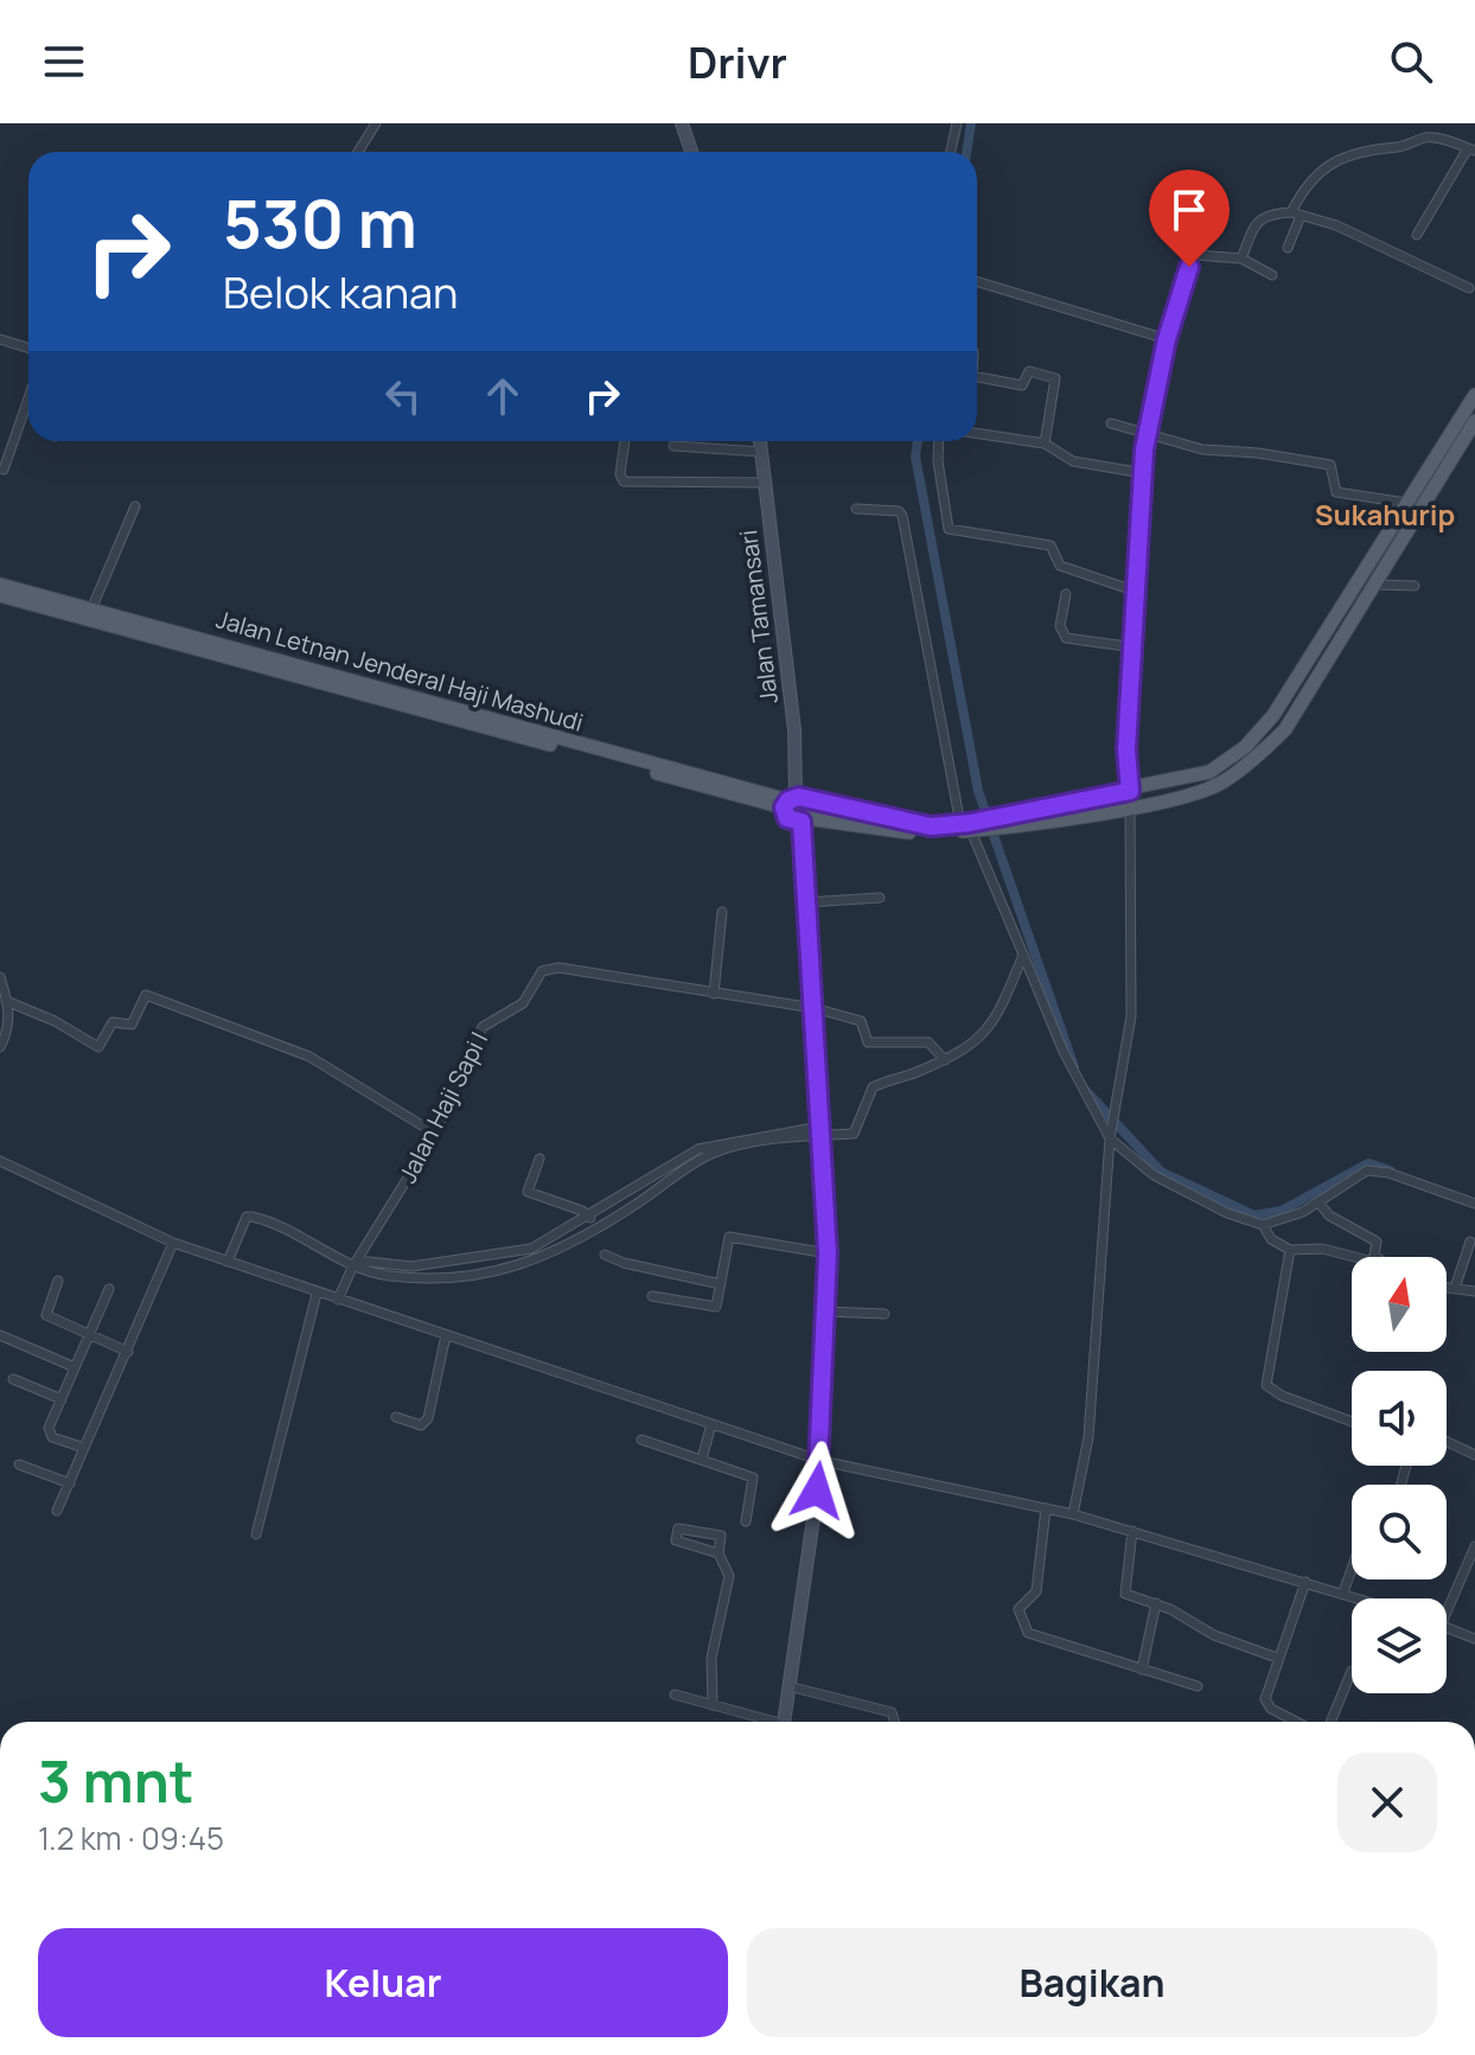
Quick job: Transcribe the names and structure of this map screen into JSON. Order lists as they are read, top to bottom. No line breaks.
{"streets":{"main road":["Jalan Tamansari","Jalan Letnan Jenderal Haji Mashudi"],"street":["Jalan Haji Sapi I"]},"crossings":[["Jalan Tamansari","Jalan Letnan Jenderal Haji Mashudi"]],"districts":["Sukahurip"],"north":"top","page":{"header":"Drivr","turn":["530 m","Belok kanan"],"heading":["3 mnt","1.2 km · 09:45"],"buttons":["Keluar","Bagikan"]}}
